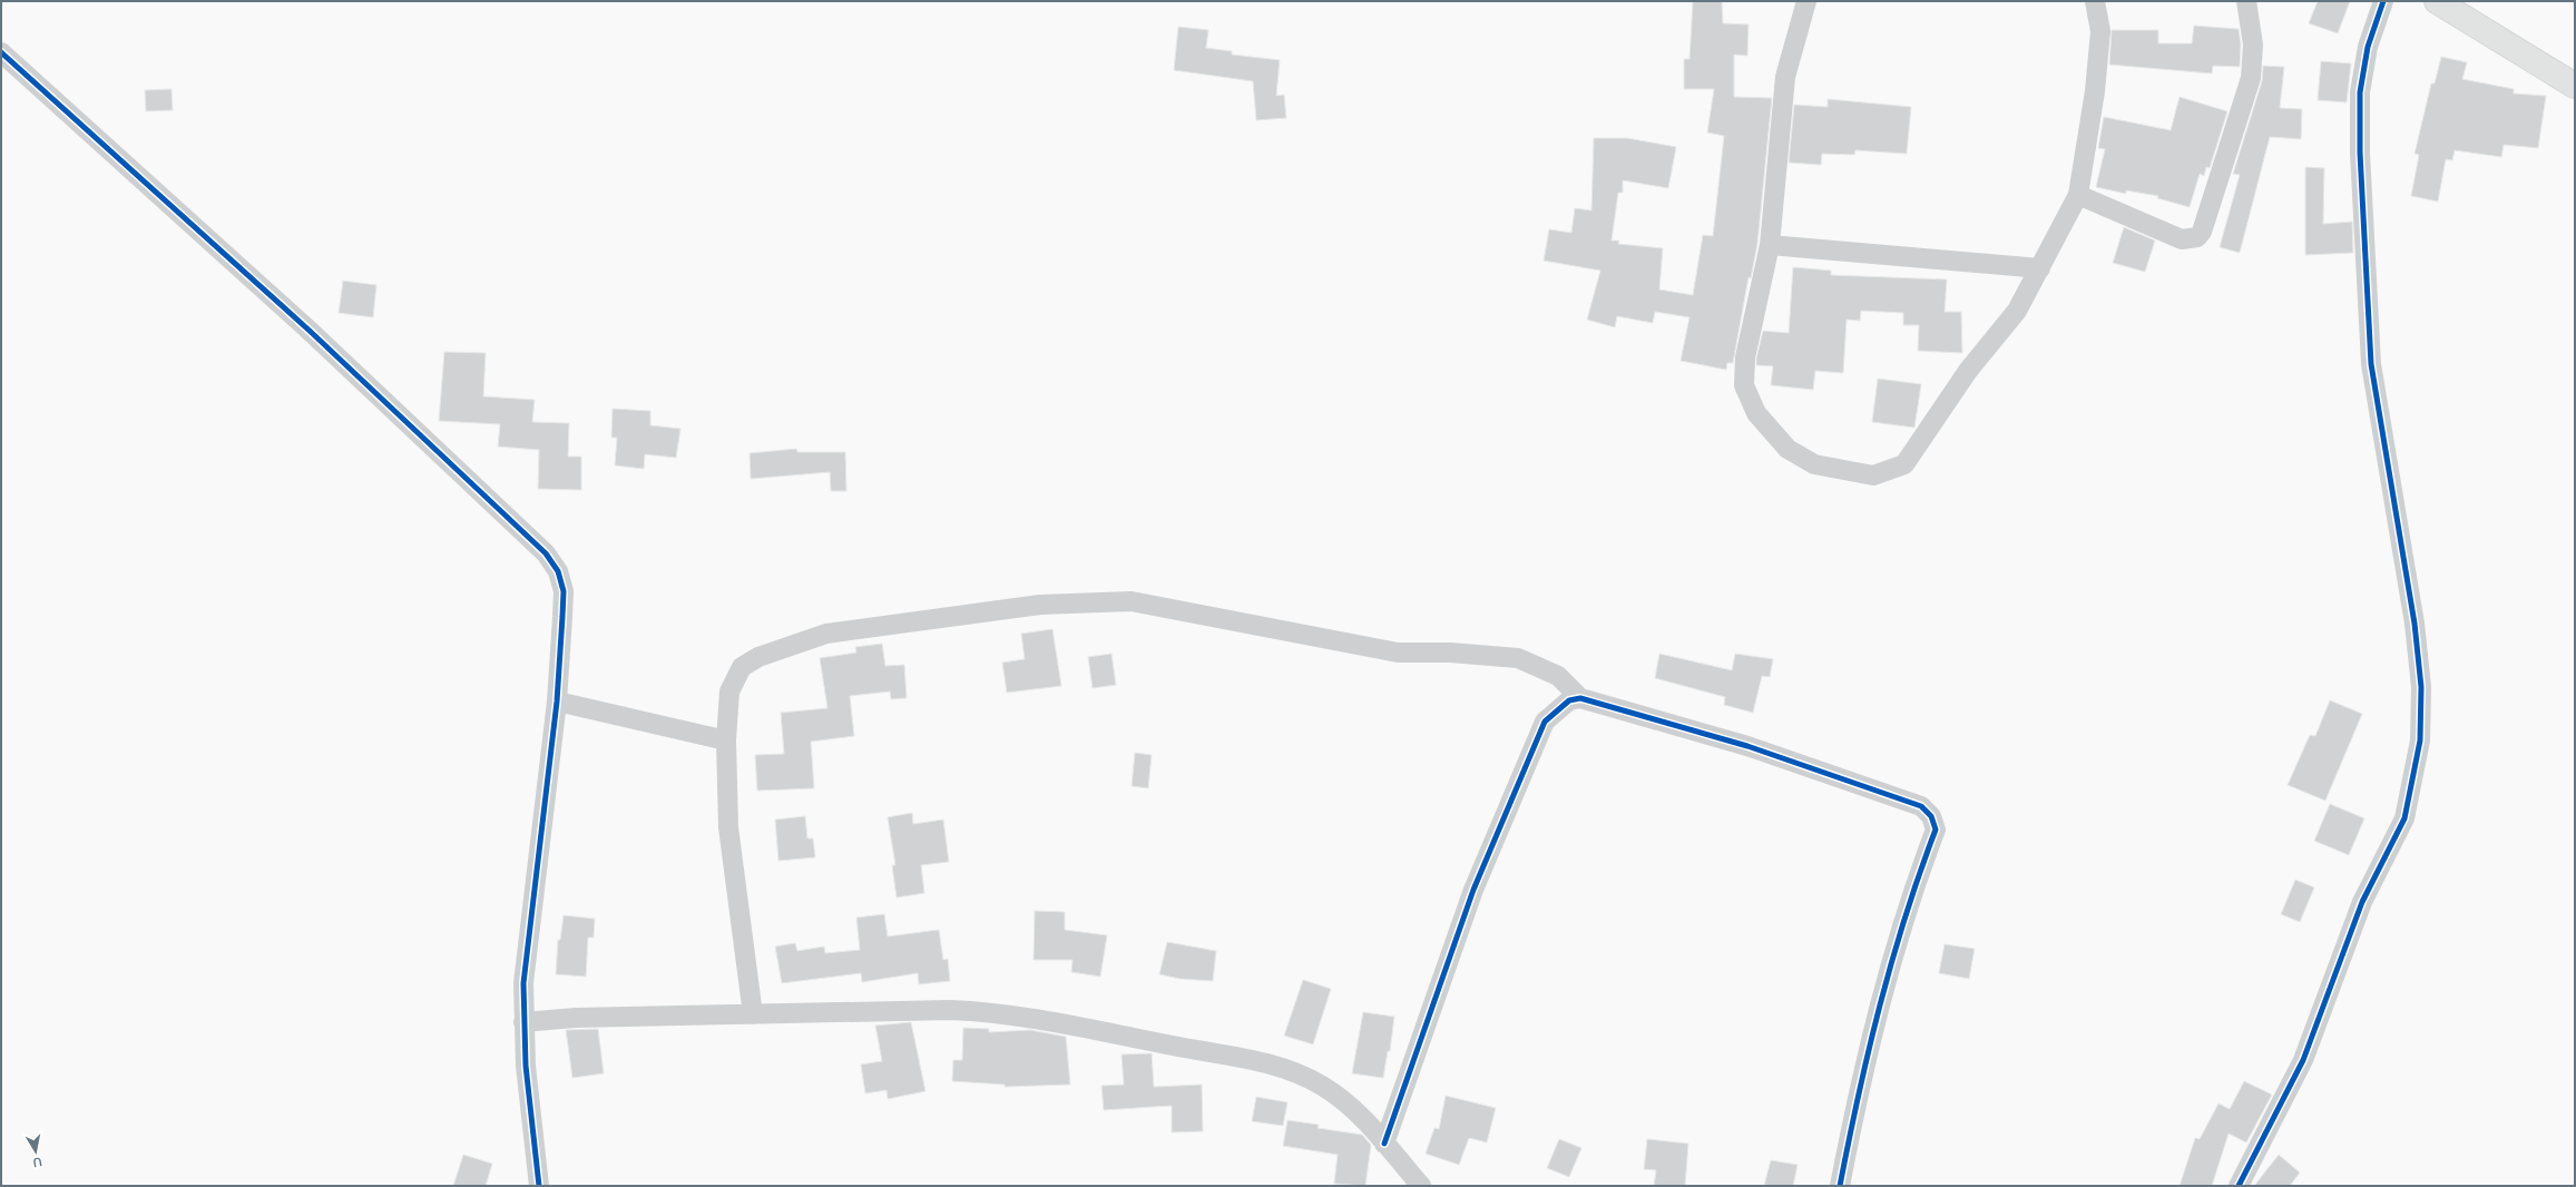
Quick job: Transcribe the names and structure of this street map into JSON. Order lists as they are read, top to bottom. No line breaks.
{"north":"bottom"}
